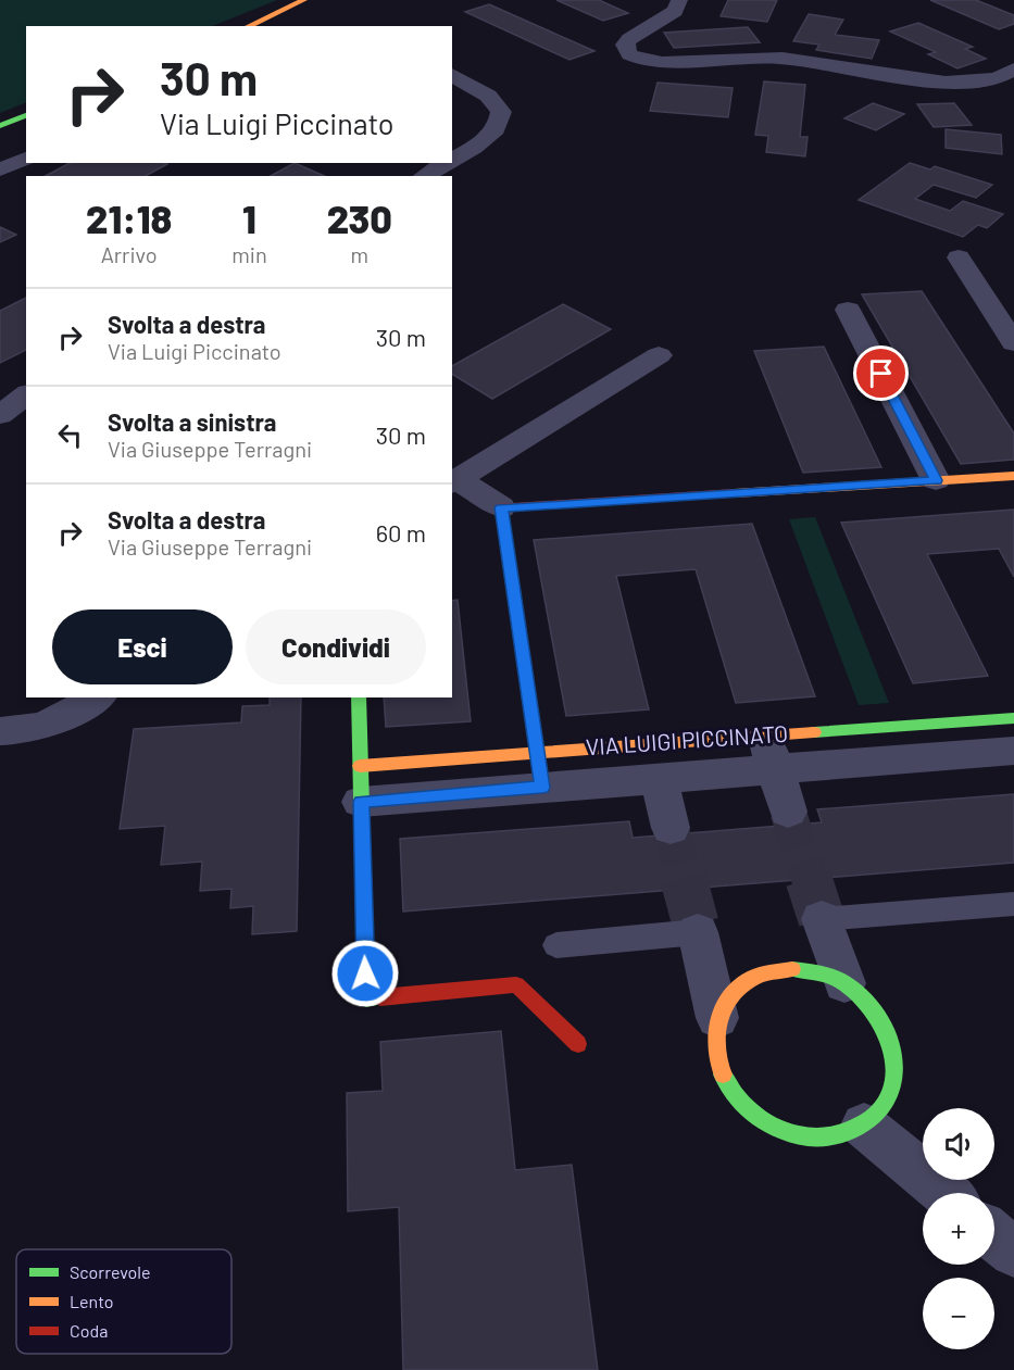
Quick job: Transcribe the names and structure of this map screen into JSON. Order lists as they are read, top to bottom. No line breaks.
{"streets":{"street":["VIA LUIGI PICCINATO"]},"legend":["Scorrevole","Lento","Coda"],"page":{"turn":["30 m","Via Luigi Piccinato"],"eta":["21:18","Arrivo","1","min","230","m"],"list":[{"name":"Svolta a destra","note":"Via Luigi Piccinato","value":"30 m"},{"name":"Svolta a sinistra","note":"Via Giuseppe Terragni","value":"30 m"},{"name":"Svolta a destra","note":"Via Giuseppe Terragni","value":"60 m"}],"buttons":["Esci","Condividi"],"map_buttons":["+","−"]}}
